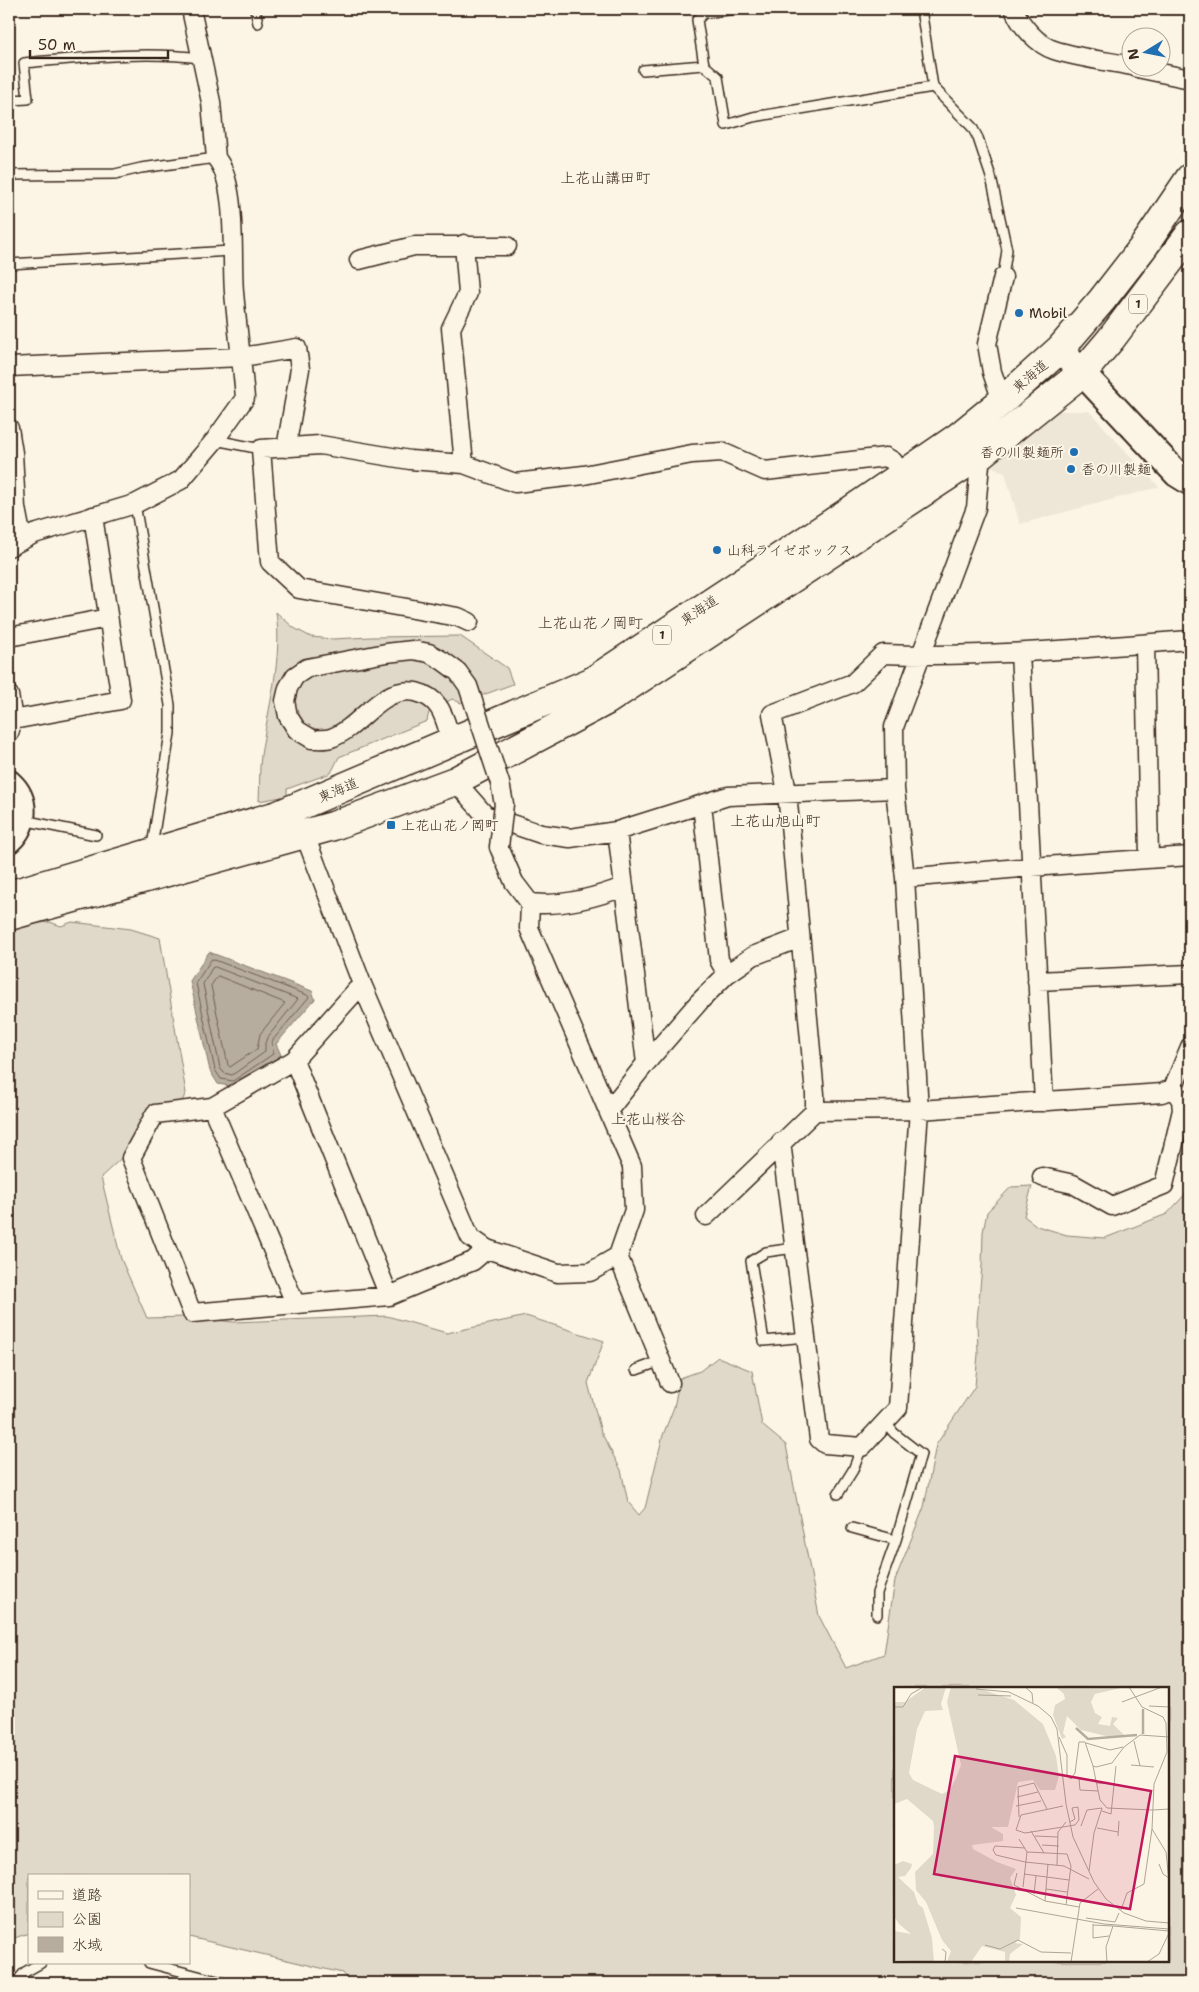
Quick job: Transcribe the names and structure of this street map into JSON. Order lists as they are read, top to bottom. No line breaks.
{"streets":{"highway":["1","東海道"]},"districts":["上花山講田町","上花山花ノ岡町","上花山旭山町","上花山桜谷"],"places":{"other":["Mobil","香の川製麺所","香の川製麺","山科ライゼボックス"],"transit":["上花山花ノ岡町"]},"legend":["道路","公園","水域"],"scale_bar":"50 m","north":"left"}
